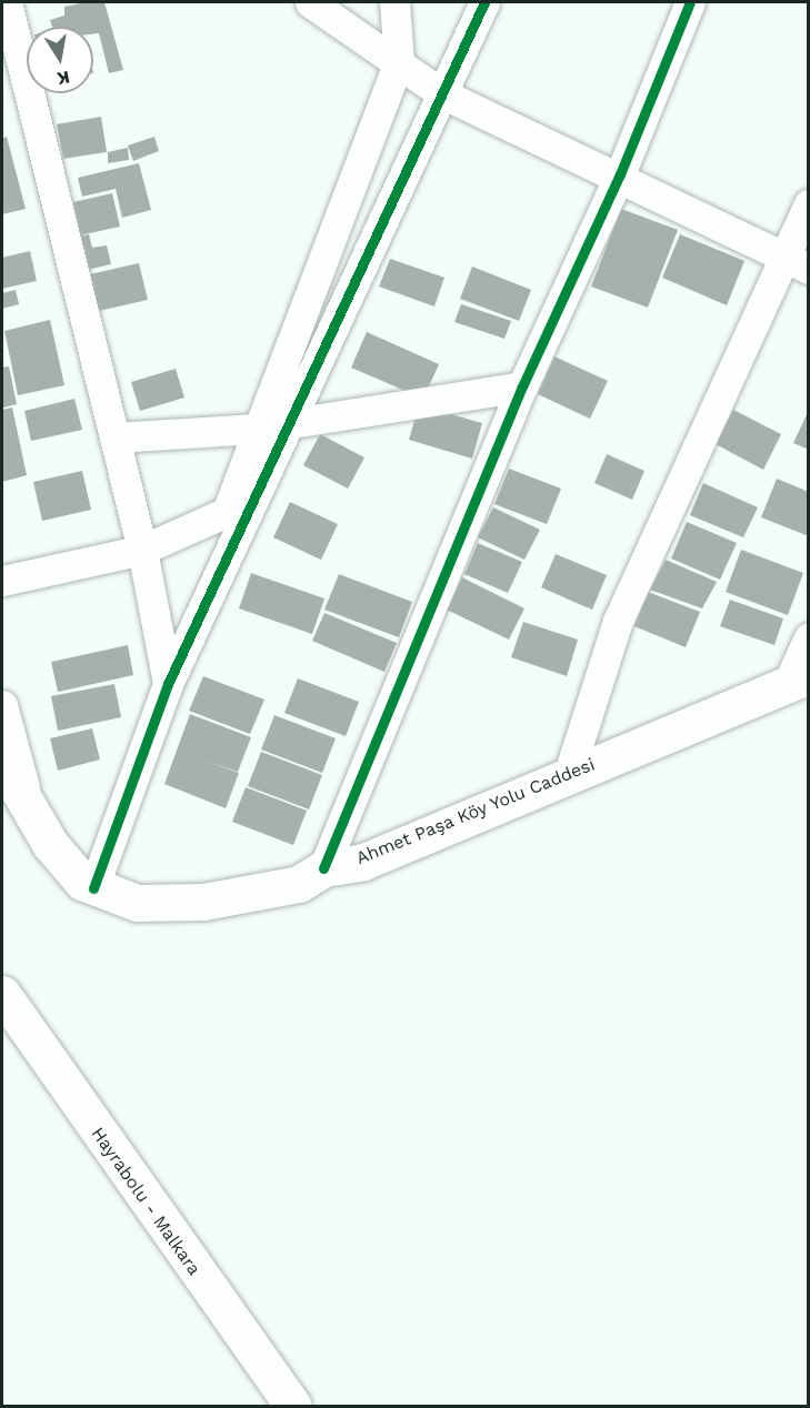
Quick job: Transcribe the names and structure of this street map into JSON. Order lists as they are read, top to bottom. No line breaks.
{"streets":{"street":["Ahmet Paşa Köy Yolu Caddesi","Hayrabolu - Malkara"]},"north":"bottom"}
